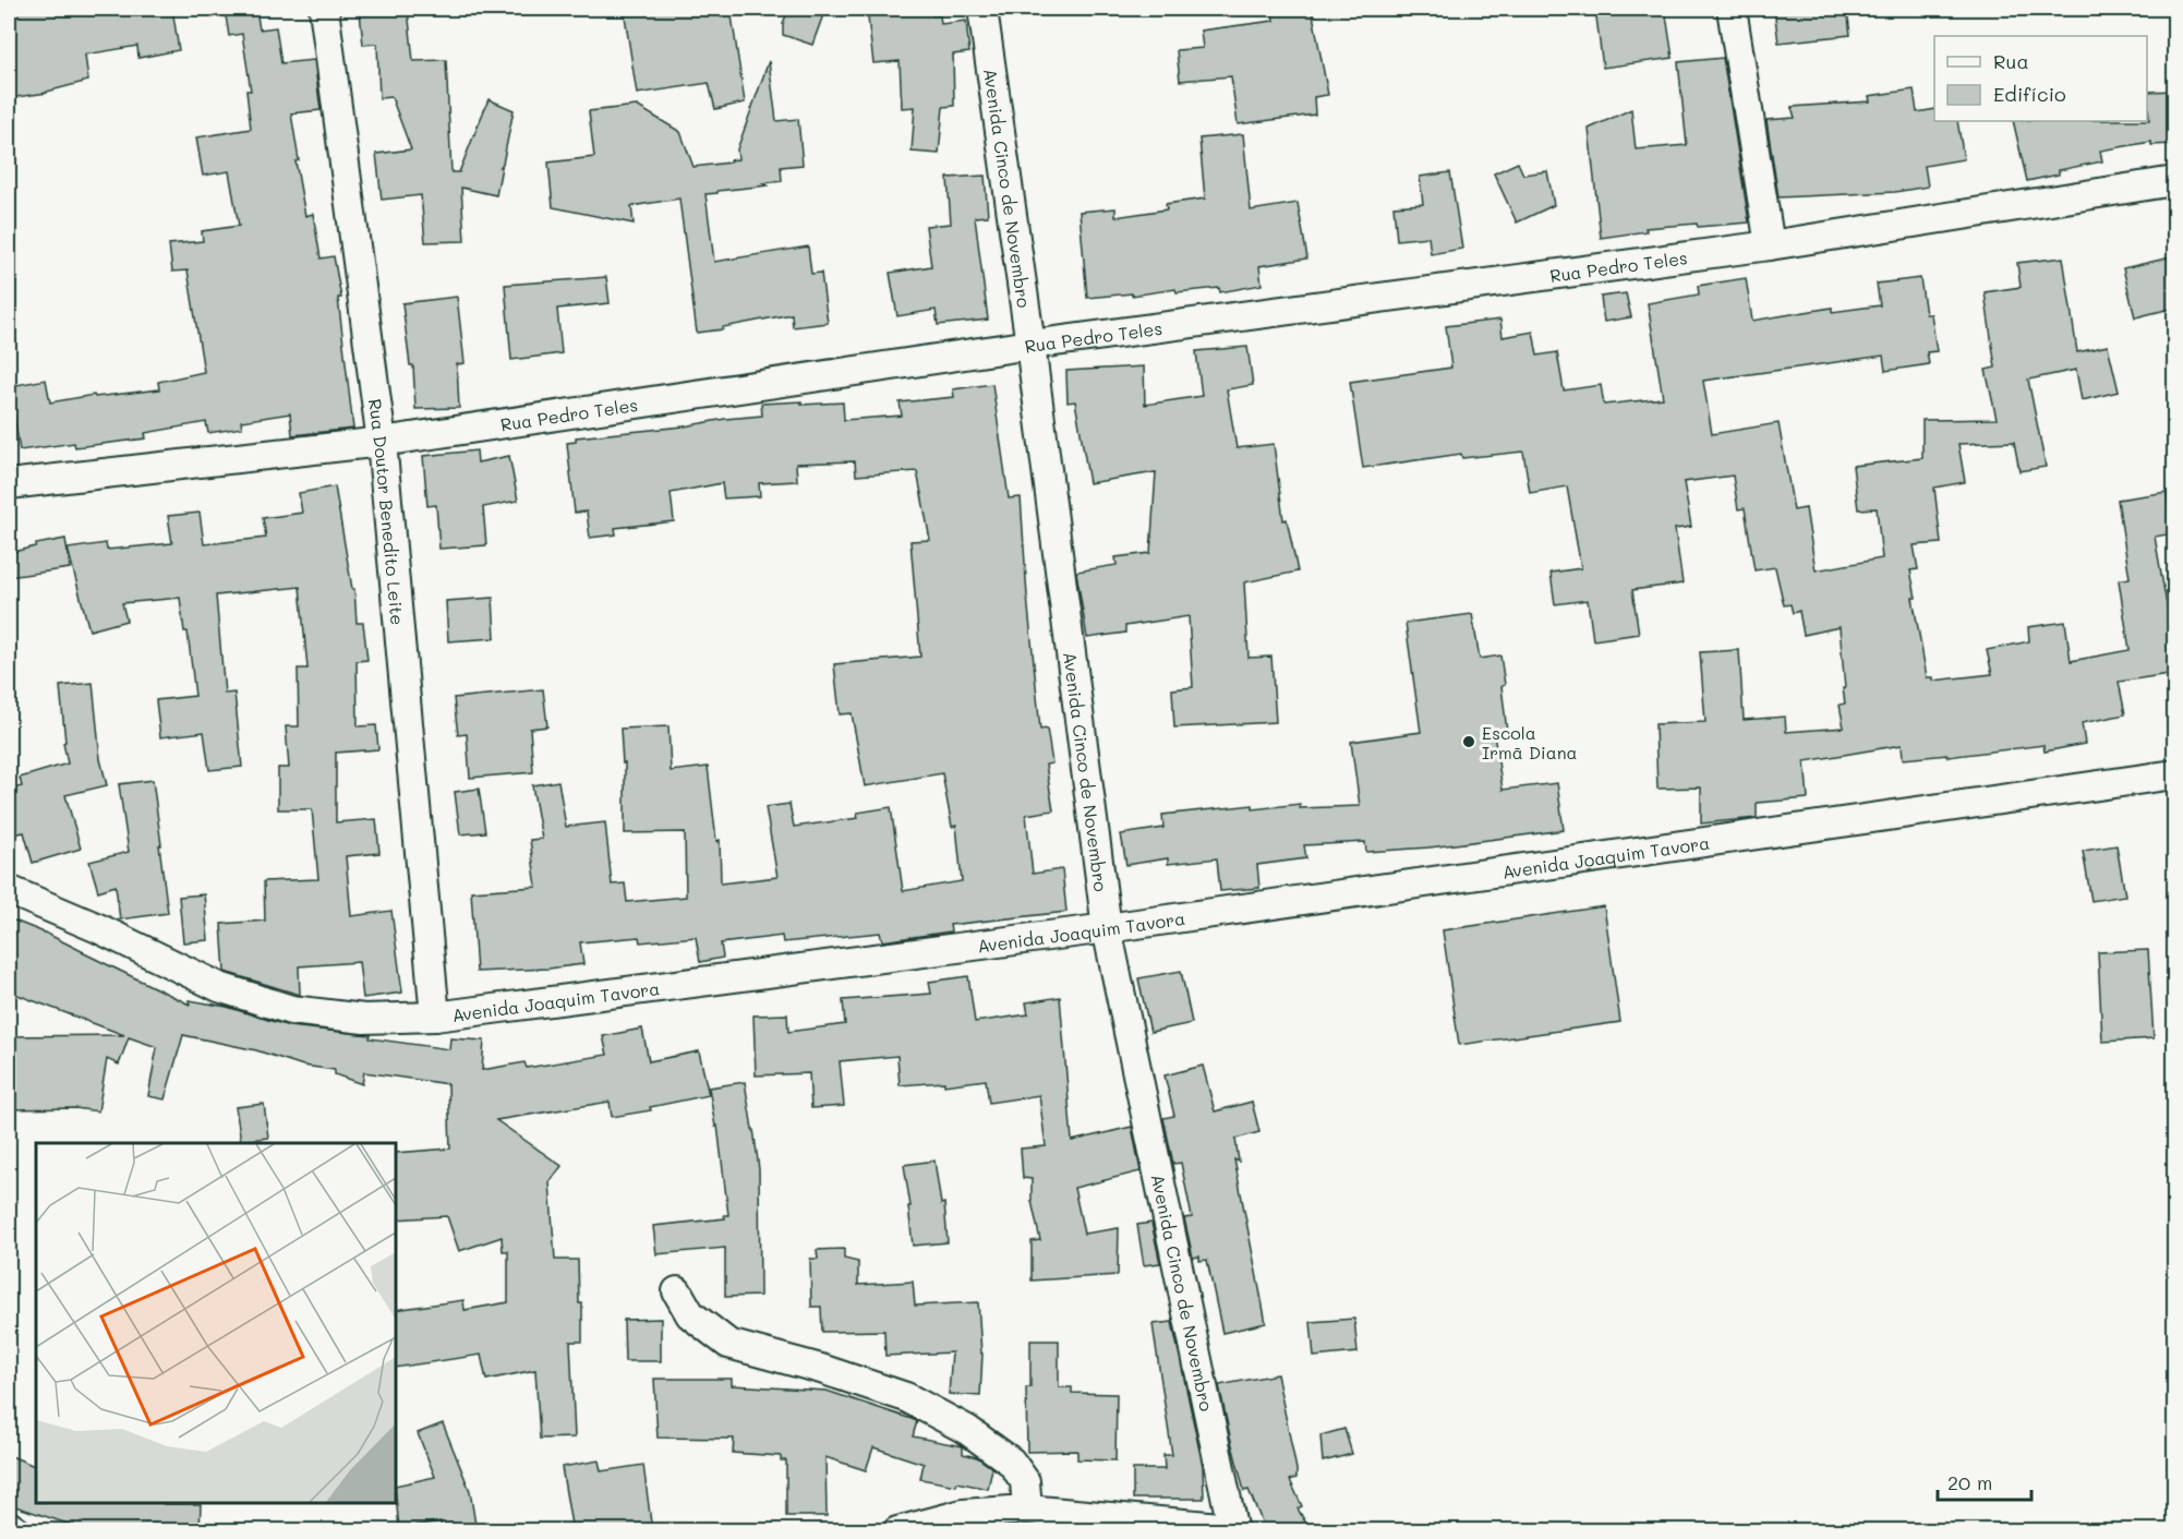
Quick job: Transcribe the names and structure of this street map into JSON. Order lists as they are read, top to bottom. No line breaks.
{"streets":{"street":["Avenida Cinco de Novembro","Rua Pedro Teles","Rua Doutor Benedito Leite","Avenida Joaquim Tavora"]},"crossings":[["Avenida Cinco de Novembro","Rua Pedro Teles"],["Avenida Cinco de Novembro","Avenida Joaquim Tavora"],["Rua Pedro Teles","Rua Doutor Benedito Leite"],["Rua Doutor Benedito Leite","Avenida Joaquim Tavora"]],"places":["Escola Irmã Diana"],"legend":["Rua","Edifício"],"scale_bar":"20 m"}
